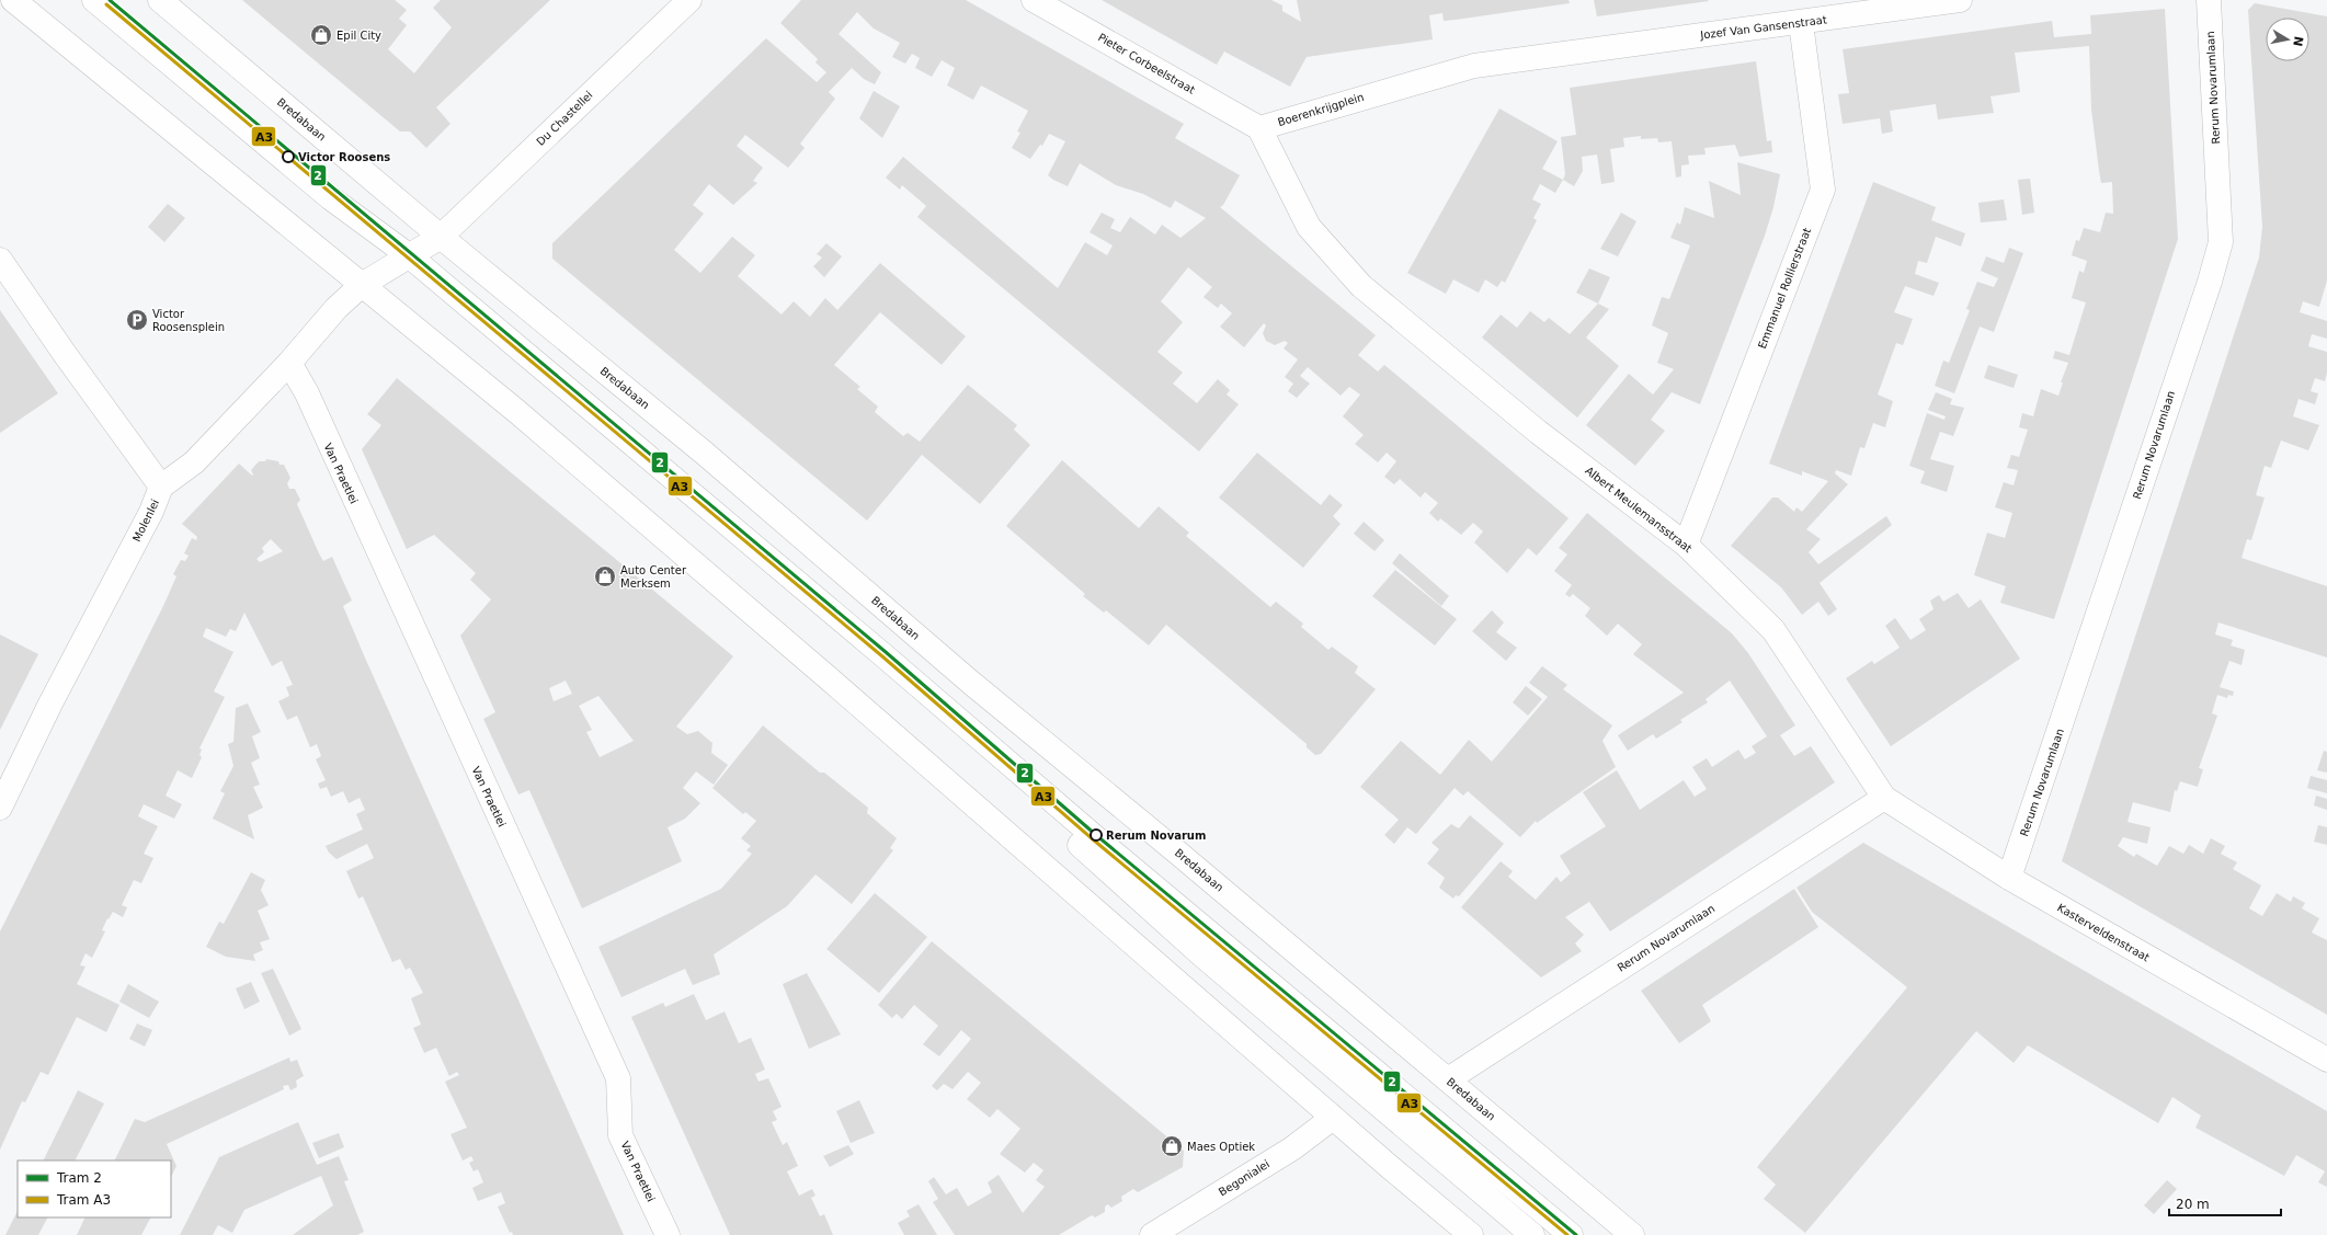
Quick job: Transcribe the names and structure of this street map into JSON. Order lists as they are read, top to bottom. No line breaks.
{"streets":{"street":["Jozef Van Gansenstraat","Pieter Corbeelstraat","Rerum Novarumlaan","Boerenkrijgplein","Du Chastellei","Bredabaan","Emmanuel Rollierstraat","Van Praetlei","Albert Meulemansstraat","Molenlei","Kasterveldenstraat","Begonialei"]},"crossings":[["Jozef Van Gansenstraat","Boerenkrijgplein"],["Jozef Van Gansenstraat","Emmanuel Rollierstraat"],["Pieter Corbeelstraat","Boerenkrijgplein"],["Pieter Corbeelstraat","Albert Meulemansstraat"],["Rerum Novarumlaan","Bredabaan"],["Rerum Novarumlaan","Albert Meulemansstraat"],["Rerum Novarumlaan","Kasterveldenstraat"],["Boerenkrijgplein","Albert Meulemansstraat"],["Du Chastellei","Bredabaan"],["Du Chastellei","Molenlei"],["Emmanuel Rollierstraat","Albert Meulemansstraat"],["Van Praetlei","Molenlei"],["Albert Meulemansstraat","Kasterveldenstraat"]],"places":{"shop":["Epil City","Auto Center Merksem","Maes Optiek"],"other":["Victor Roosens","Rerum Novarum"],"parking":["Victor Roosensplein"]},"lines":["tram line 2","tram line A3"],"legend":["Tram 2","Tram A3"],"scale_bar":"20 m","north":"right"}
